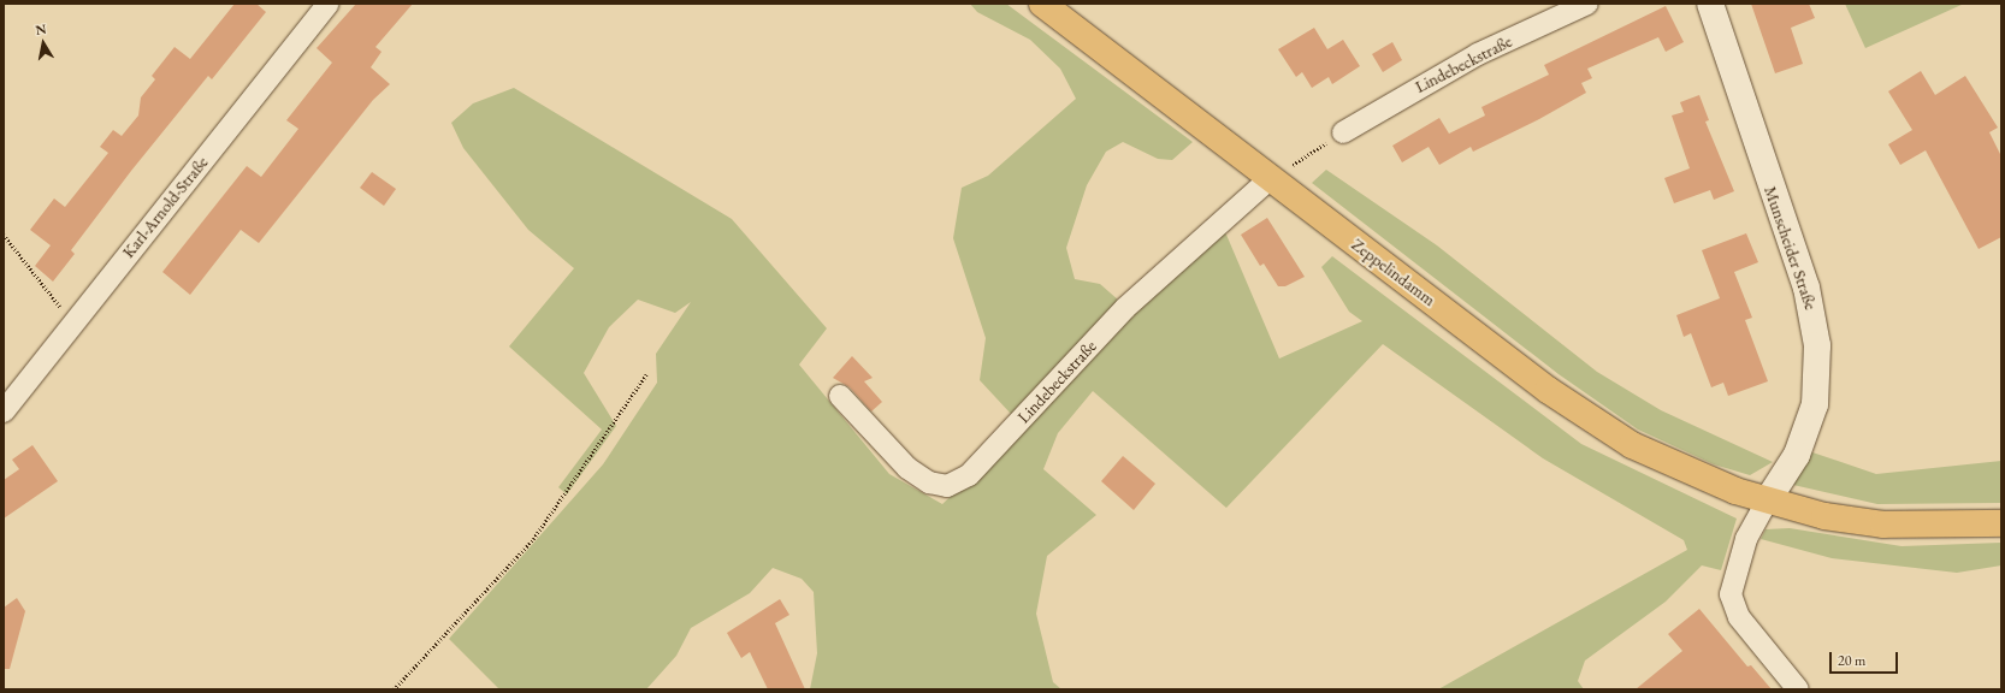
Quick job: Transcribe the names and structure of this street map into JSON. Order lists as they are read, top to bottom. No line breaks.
{"streets":{"main road":["Zeppelindamm"],"street":["Lindebeckstraße","Karl-Arnold-Straße","Munscheider Straße"]},"crossings":[["Lindebeckstraße","Zeppelindamm"],["Munscheider Straße","Zeppelindamm"]],"scale_bar":"20 m","north":"top"}
